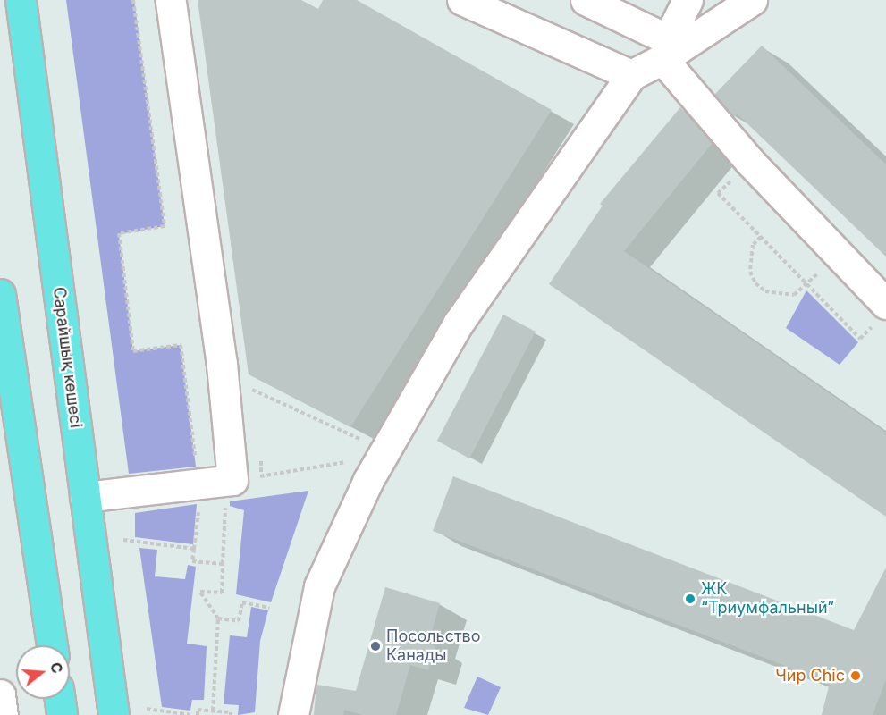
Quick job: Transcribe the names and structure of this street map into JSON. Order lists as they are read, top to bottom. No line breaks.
{"streets":{"main road":["Сарайшық көшесі"]},"places":["ЖК “Триумфальный”","Посольство Канады","Чир Chic"],"north":"right"}
